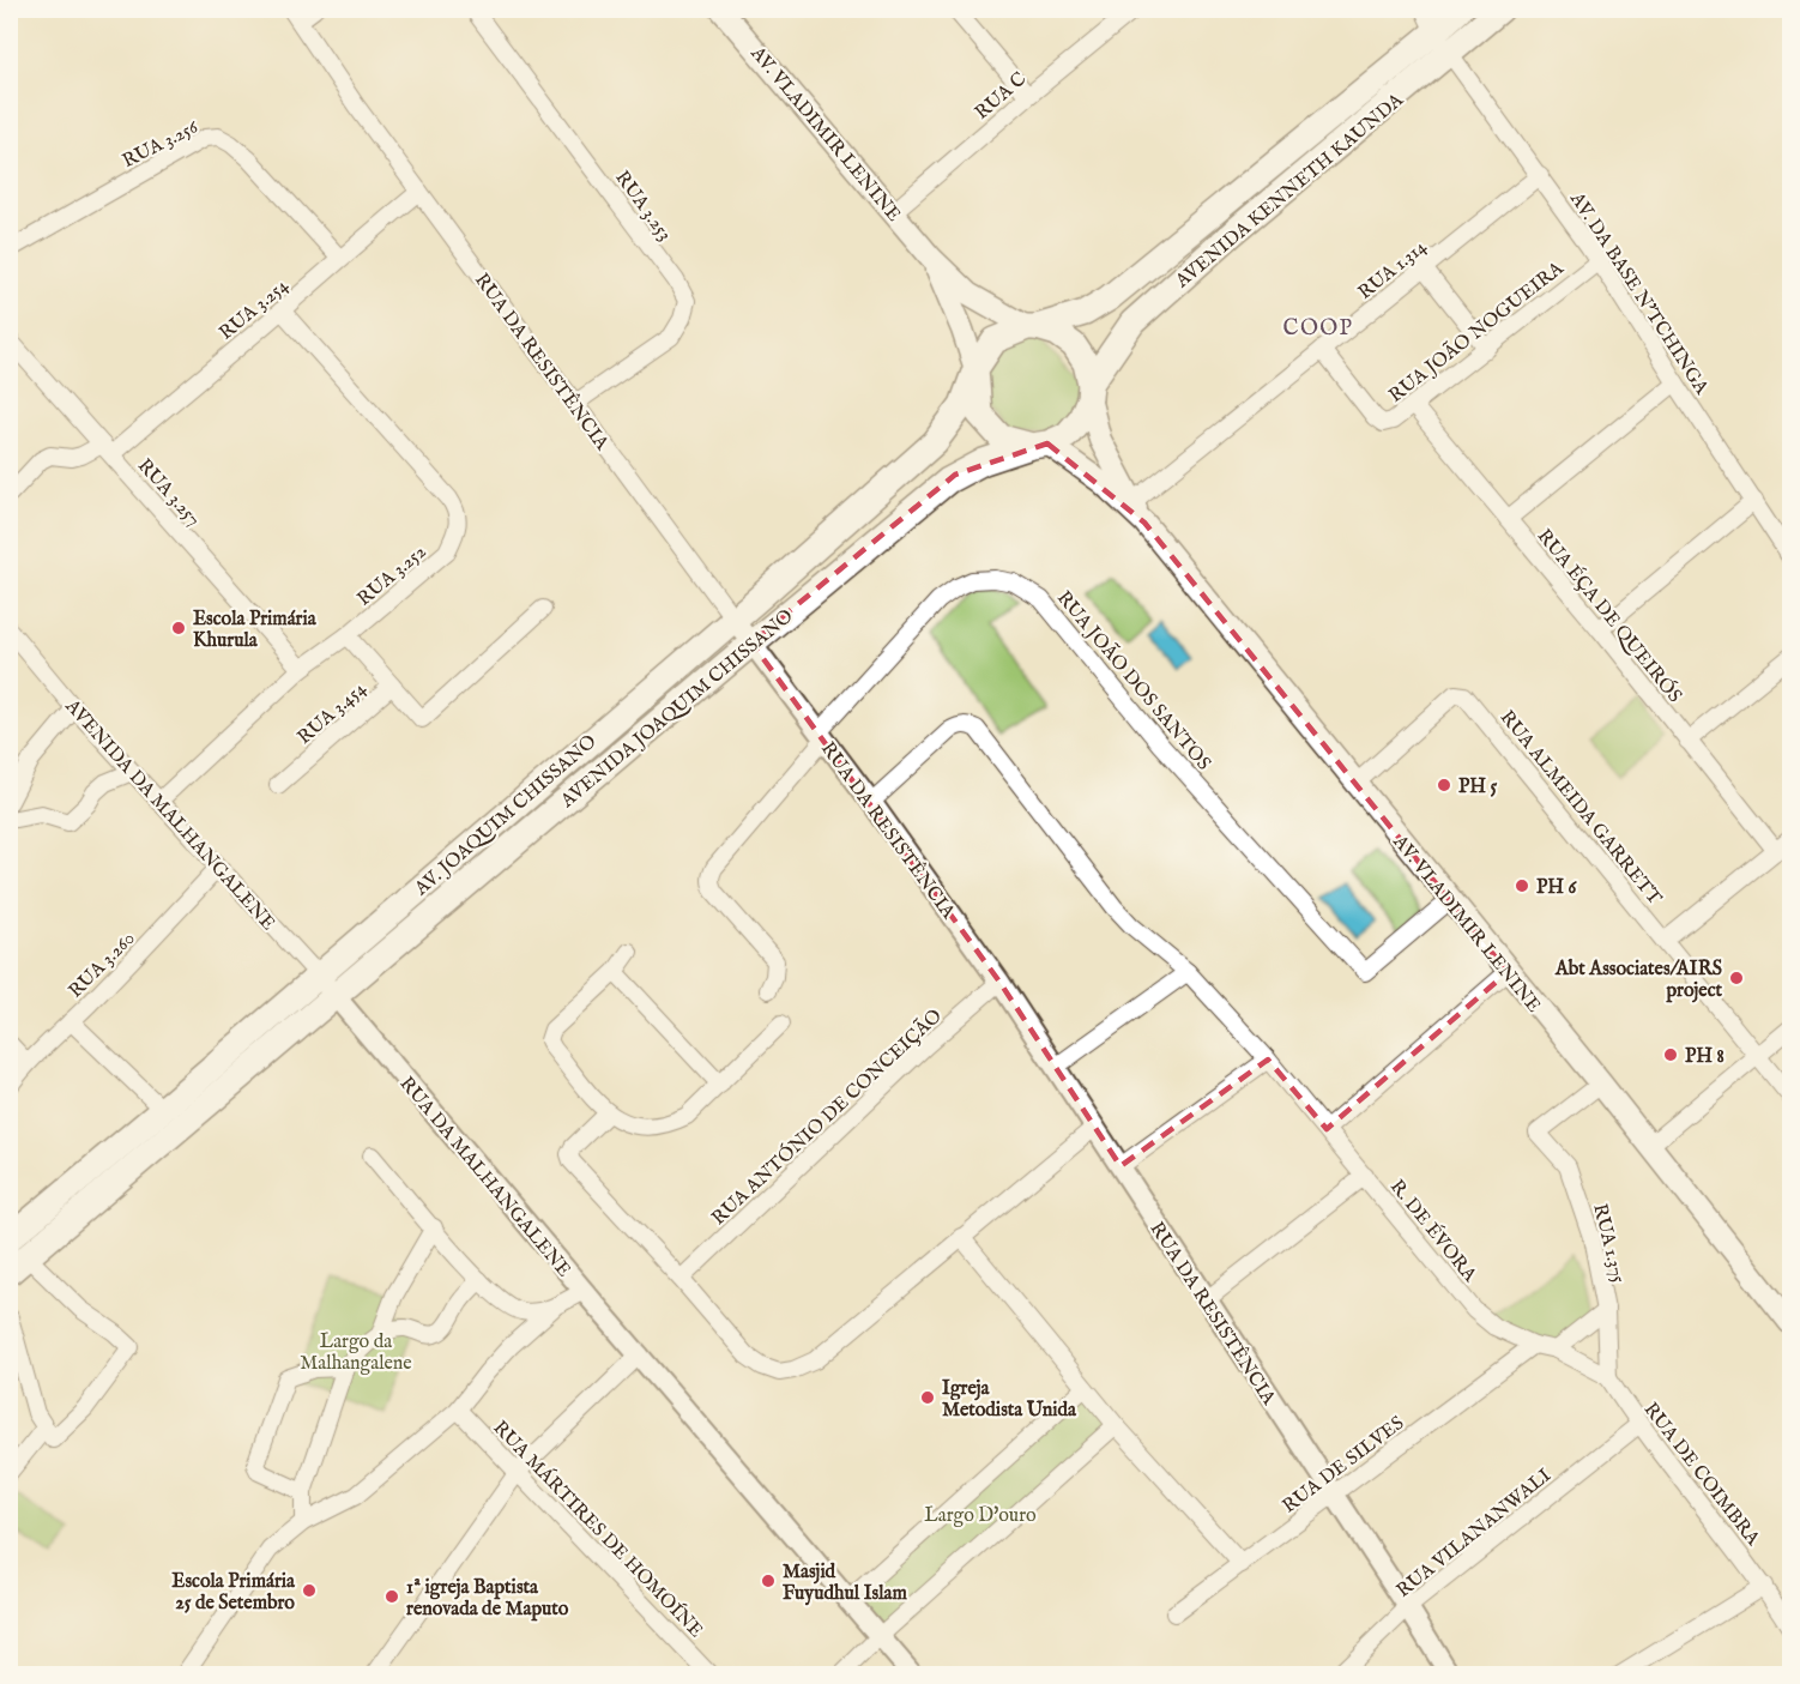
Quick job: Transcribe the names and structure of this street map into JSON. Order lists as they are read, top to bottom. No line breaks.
{"streets":{"main road":["AV. VLADIMIR LENINE","AVENIDA KENNETH KAUNDA","AVENIDA JOAQUIM CHISSANO","AV. JOAQUIM CHISSANO"],"street":["RUA C","RUA 3.256","RUA 3.253","RUA 1.314","AV. DA BASE N'TCHINGA","RUA 3.254","RUA JOÃO NOGUEIRA","RUA DA RESISTÊNCIA","RUA 3.257","RUA 3.252","RUA ÉÇA DE QUEIRÓS","RUA JOÃO DOS SANTOS","RUA 3.454","RUA ALMEIDA GARRETT","AVENIDA DA MALHANGALENE","RUA 3.260","RUA ANTÓNIO DE CONCEIÇÃO","RUA DA MALHANGALENE","R. DE ÉVORA","RUA 1.375","RUA DE SILVES","RUA DE COIMBRA","RUA MÁRTIRES DE HOMOÍNE","RUA VILANANWALI"]},"crossings":[["RUA C","AV. VLADIMIR LENINE"],["AV. VLADIMIR LENINE","AVENIDA KENNETH KAUNDA"],["AV. VLADIMIR LENINE","RUA 1.314"],["AV. VLADIMIR LENINE","RUA JOÃO DOS SANTOS"],["AV. VLADIMIR LENINE","AVENIDA JOAQUIM CHISSANO"],["AV. VLADIMIR LENINE","RUA ALMEIDA GARRETT"],["AV. VLADIMIR LENINE","AV. JOAQUIM CHISSANO"],["AV. VLADIMIR LENINE","RUA 1.375"],["RUA 3.256","RUA 3.254"],["AVENIDA KENNETH KAUNDA","AV. DA BASE N'TCHINGA"],["AVENIDA KENNETH KAUNDA","AVENIDA JOAQUIM CHISSANO"],["AVENIDA KENNETH KAUNDA","AV. JOAQUIM CHISSANO"],["RUA 3.253","RUA DA RESISTÊNCIA"],["RUA 1.314","AV. DA BASE N'TCHINGA"],["RUA 1.314","RUA JOÃO NOGUEIRA"],["AV. DA BASE N'TCHINGA","RUA JOÃO NOGUEIRA"],["RUA 3.254","RUA DA RESISTÊNCIA"],["RUA 3.254","RUA 3.257"],["RUA 3.254","RUA 3.252"],["RUA JOÃO NOGUEIRA","RUA ÉÇA DE QUEIRÓS"],["RUA DA RESISTÊNCIA","RUA JOÃO DOS SANTOS"],["RUA DA RESISTÊNCIA","AVENIDA JOAQUIM CHISSANO"],["RUA DA RESISTÊNCIA","AV. JOAQUIM CHISSANO"],["RUA DA RESISTÊNCIA","RUA ANTÓNIO DE CONCEIÇÃO"],["RUA DA RESISTÊNCIA","R. DE ÉVORA"],["RUA DA RESISTÊNCIA","RUA DE SILVES"],["RUA DA RESISTÊNCIA","RUA VILANANWALI"],["RUA 3.257","RUA 3.252"],["RUA 3.252","RUA 3.454"],["RUA 3.252","AVENIDA DA MALHANGALENE"],["AVENIDA JOAQUIM CHISSANO","AVENIDA DA MALHANGALENE"],["AVENIDA JOAQUIM CHISSANO","AV. JOAQUIM CHISSANO"],["AVENIDA JOAQUIM CHISSANO","RUA DA MALHANGALENE"],["AVENIDA DA MALHANGALENE","AV. JOAQUIM CHISSANO"],["AVENIDA DA MALHANGALENE","RUA 3.260"],["AVENIDA DA MALHANGALENE","RUA DA MALHANGALENE"],["R. DE ÉVORA","RUA 1.375"],["R. DE ÉVORA","RUA DE SILVES"],["R. DE ÉVORA","RUA DE COIMBRA"],["RUA 1.375","RUA DE COIMBRA"],["RUA DE COIMBRA","RUA VILANANWALI"]],"districts":["COOP"],"parks":["Largo da Malhangalene","Largo D'ouro"],"places":["Escola Primária Khurula","PH 5","PH 6","Abt Associates/AIRS project","PH 8","Igreja Metodista Unida","Masjid Fuyudhul Islam","Escola Primária 25 de Setembro","1ª igreja Baptista renovada de Maputo"]}
